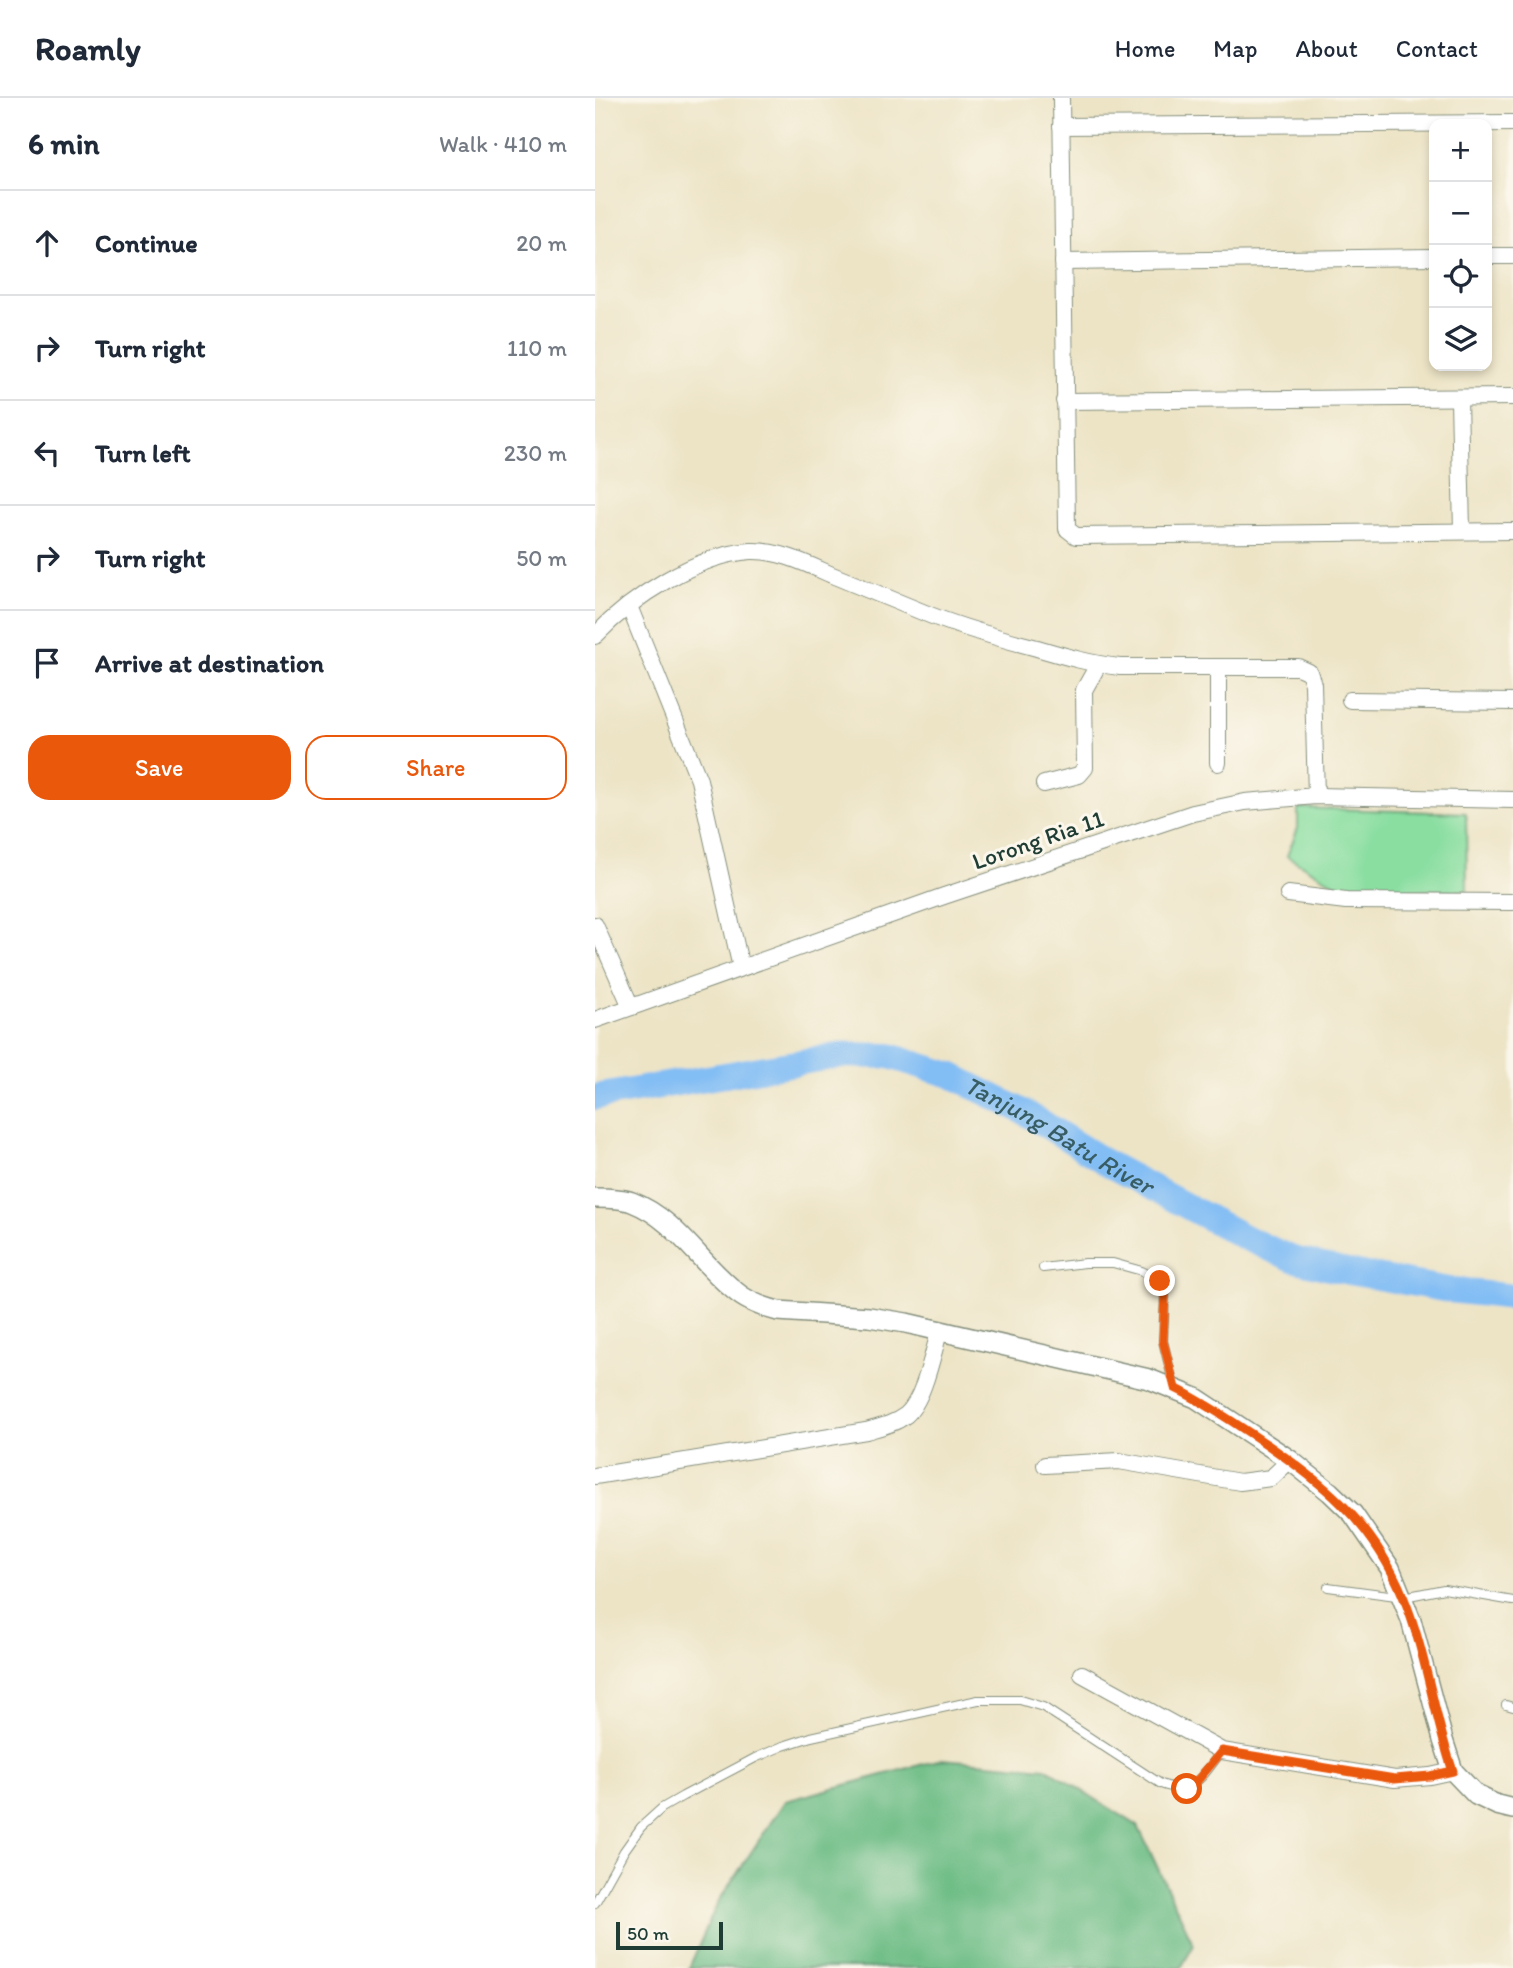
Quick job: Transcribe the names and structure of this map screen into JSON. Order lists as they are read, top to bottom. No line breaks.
{"streets":{"street":["Lorong Ria 11"]},"water":["Tanjung Batu River"],"scale_bar":"50 m","page":{"header":"Roamly","nav":["Home","Map","About","Contact"],"heading":["6 min","Walk · 410 m"],"map_buttons":["+","−"],"list":[["Continue","20 m"],["Turn right","110 m"],["Turn left","230 m"],["Turn right","50 m"],"Arrive at destination"],"buttons":["Save","Share"],"scale":"50 m"}}
